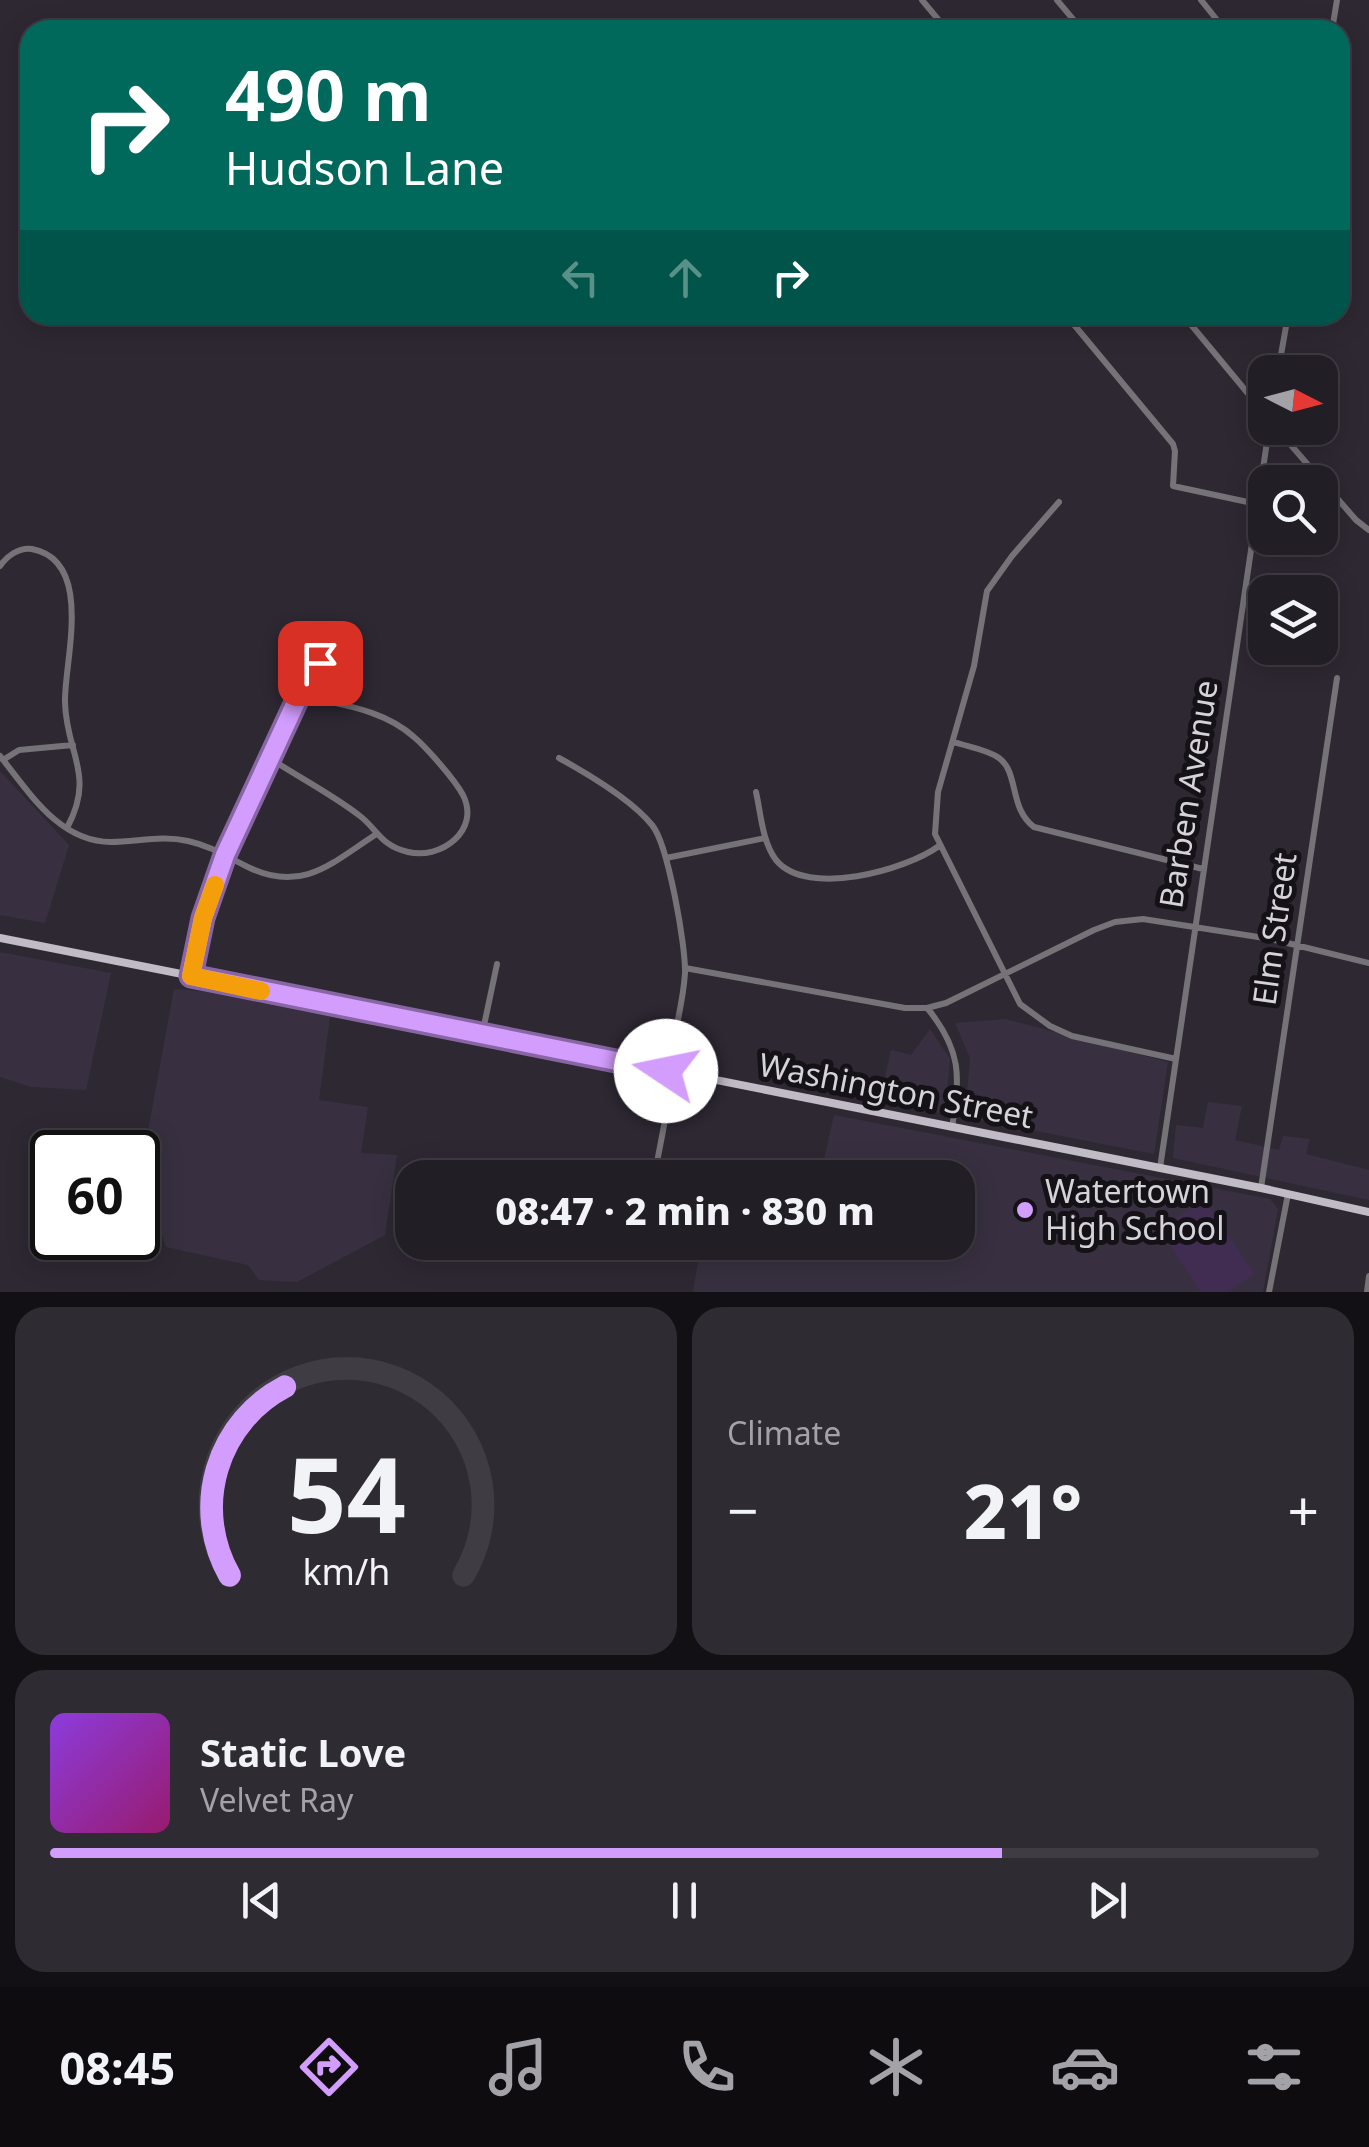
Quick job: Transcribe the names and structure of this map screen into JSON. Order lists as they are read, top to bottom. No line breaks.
{"streets":{"main road":["Washington Street"],"street":["Barben Avenue","Elm Street"]},"crossings":[["Barben Avenue","Washington Street"],["Elm Street","Washington Street"]],"places":["Watertown High School"],"north":"right","page":{"turn":["490 m","Hudson Lane"],"limit":"60","trip":"08:47 · 2 min · 830 m","tile":"Climate","heat":["−","21°","+"],"song":["Static Love","Velvet Ray"],"tabs":"08:45","gauge":["54","km/h"]}}
